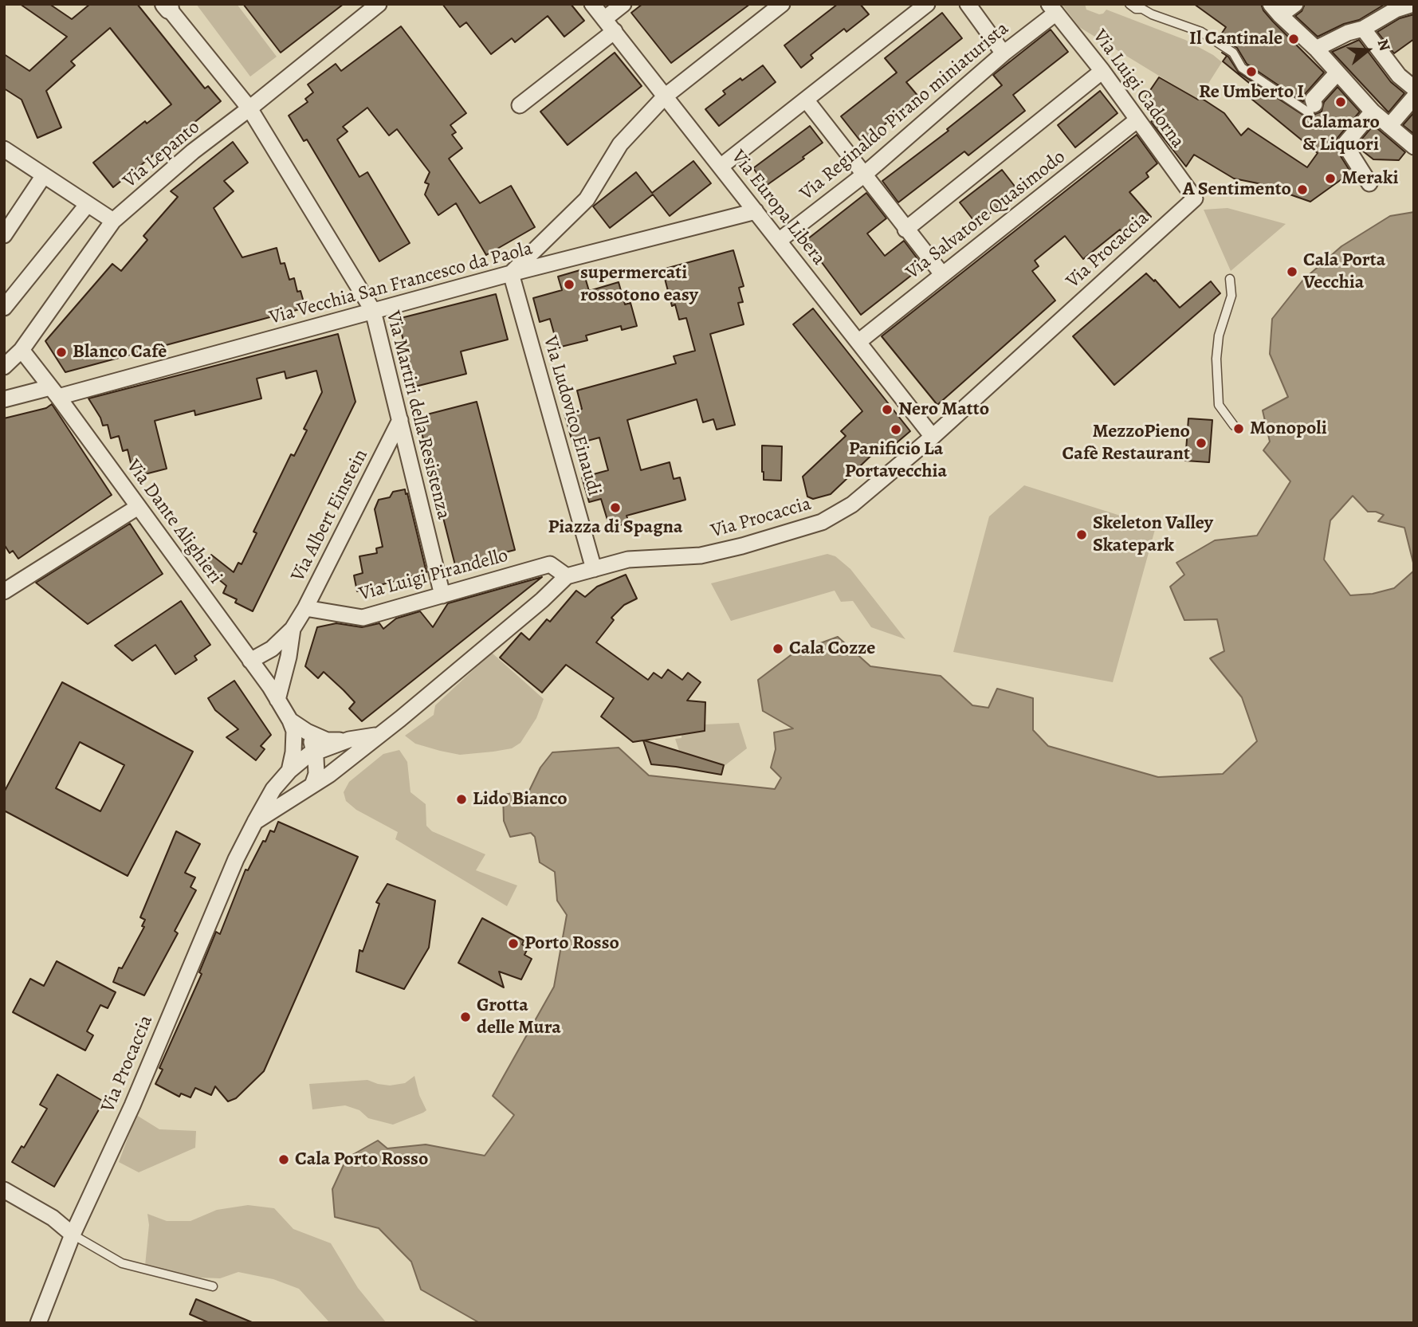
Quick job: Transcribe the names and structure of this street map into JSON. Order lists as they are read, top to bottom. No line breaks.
{"streets":{"street":["Via Luigi Cadorna","Via Reginaldo Pirano miniaturista","Via Lepanto","Via Europa Libera","Via Salvatore Quasimodo","Via Procaccia","Via Vecchia San Francesco da Paola","Via Martiri della Resistenza","Via Ludovico Einaudi","Via Albert Einstein","Via Dante Alighieri","Via Luigi Pirandello"]},"crossings":[["Via Luigi Cadorna","Via Reginaldo Pirano miniaturista"],["Via Luigi Cadorna","Via Salvatore Quasimodo"],["Via Luigi Cadorna","Via Procaccia"],["Via Reginaldo Pirano miniaturista","Via Europa Libera"],["Via Lepanto","Via Martiri della Resistenza"],["Via Lepanto","Via Dante Alighieri"],["Via Europa Libera","Via Salvatore Quasimodo"],["Via Europa Libera","Via Procaccia"],["Via Europa Libera","Via Vecchia San Francesco da Paola"],["Via Procaccia","Via Ludovico Einaudi"],["Via Procaccia","Via Luigi Pirandello"],["Via Vecchia San Francesco da Paola","Via Martiri della Resistenza"],["Via Vecchia San Francesco da Paola","Via Ludovico Einaudi"],["Via Vecchia San Francesco da Paola","Via Dante Alighieri"],["Via Martiri della Resistenza","Via Albert Einstein"],["Via Martiri della Resistenza","Via Luigi Pirandello"],["Via Albert Einstein","Via Luigi Pirandello"]],"places":["Il Cantinale","Re Umberto I","Calamaro & Liquori","Meraki","A Sentimento","Cala Porta Vecchia","supermercati rossotono easy","Blanco Cafè","Nero Matto","Monopoli","Panificio La Portavecchia","MezzoPieno Cafè Restaurant","Piazza di Spagna","Skeleton Valley Skatepark","Cala Cozze","Lido Bianco","Porto Rosso","Grotta delle Mura","Cala Porto Rosso"],"north":"right"}
